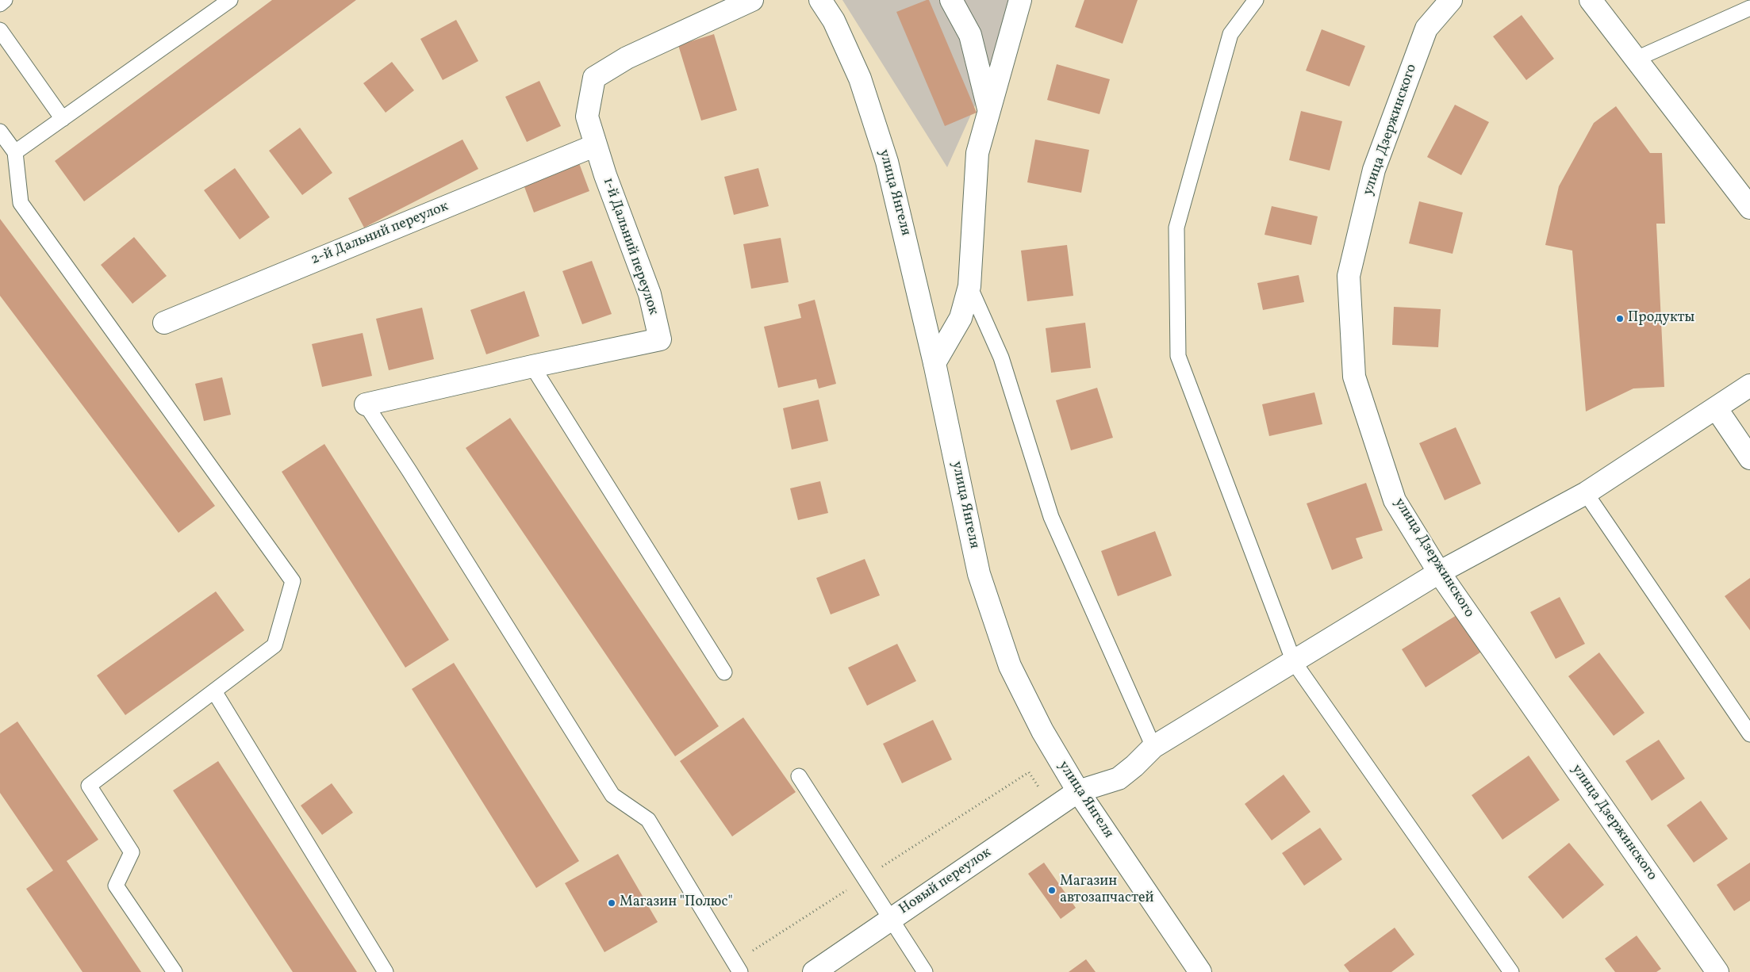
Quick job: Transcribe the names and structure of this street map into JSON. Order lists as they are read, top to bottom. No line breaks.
{"streets":{"street":["улица Дзержинского","улица Янгеля","2-й Дальний переулок","1-й Дальний переулок","Новый переулок"]},"crossings":[["улица Дзержинского","Новый переулок"],["улица Янгеля","Новый переулок"],["2-й Дальний переулок","1-й Дальний переулок"]],"places":["Продукты","Магазин автозапчастей","Магазин \"Полюс\""]}
